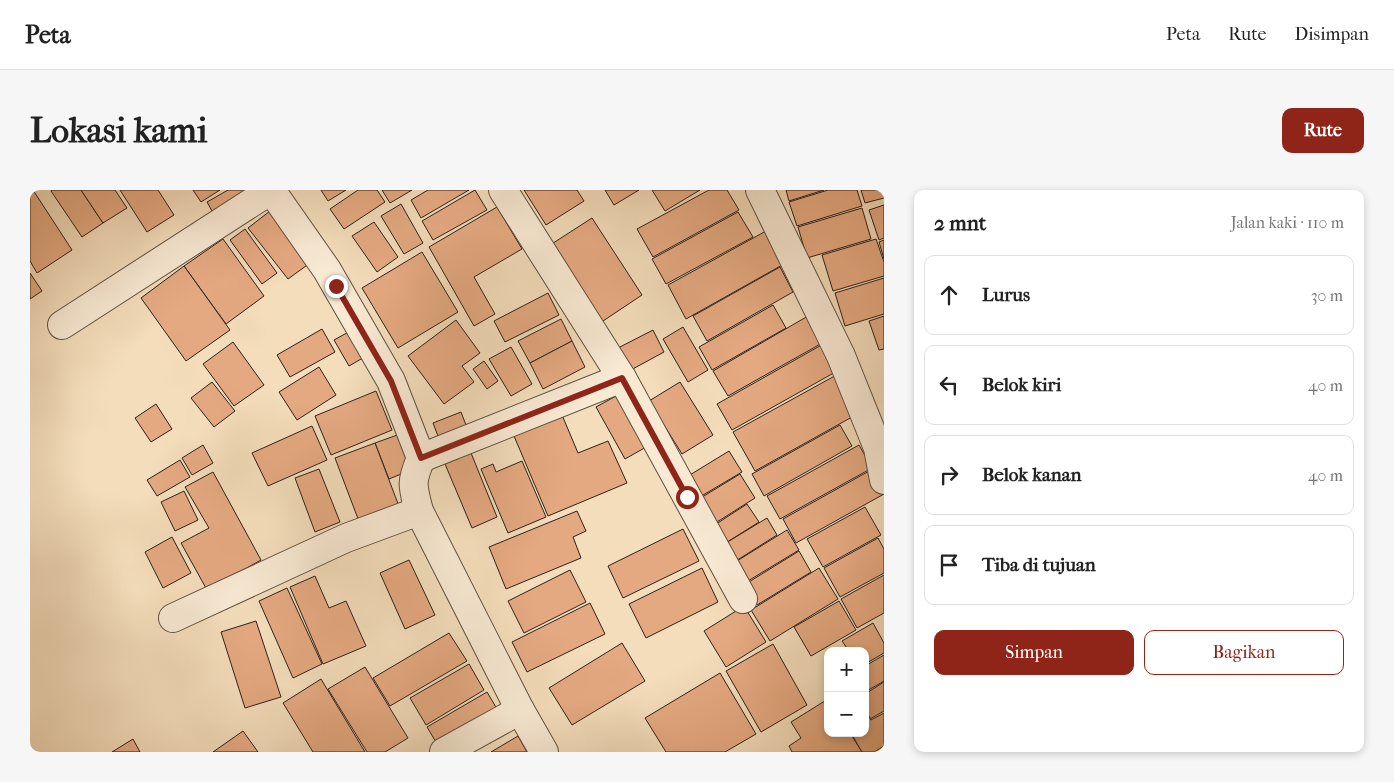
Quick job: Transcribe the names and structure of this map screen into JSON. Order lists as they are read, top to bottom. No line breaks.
{"page":{"header":"Peta","nav":["Peta","Rute","Disimpan"],"buttons":["Rute",["Simpan","Bagikan"]],"title":"Lokasi kami","heading":["2 mnt","Jalan kaki · 110 m"],"list":[["Lurus","30 m"],["Belok kiri","40 m"],["Belok kanan","40 m"],"Tiba di tujuan"],"map_buttons":["+","−"]}}
